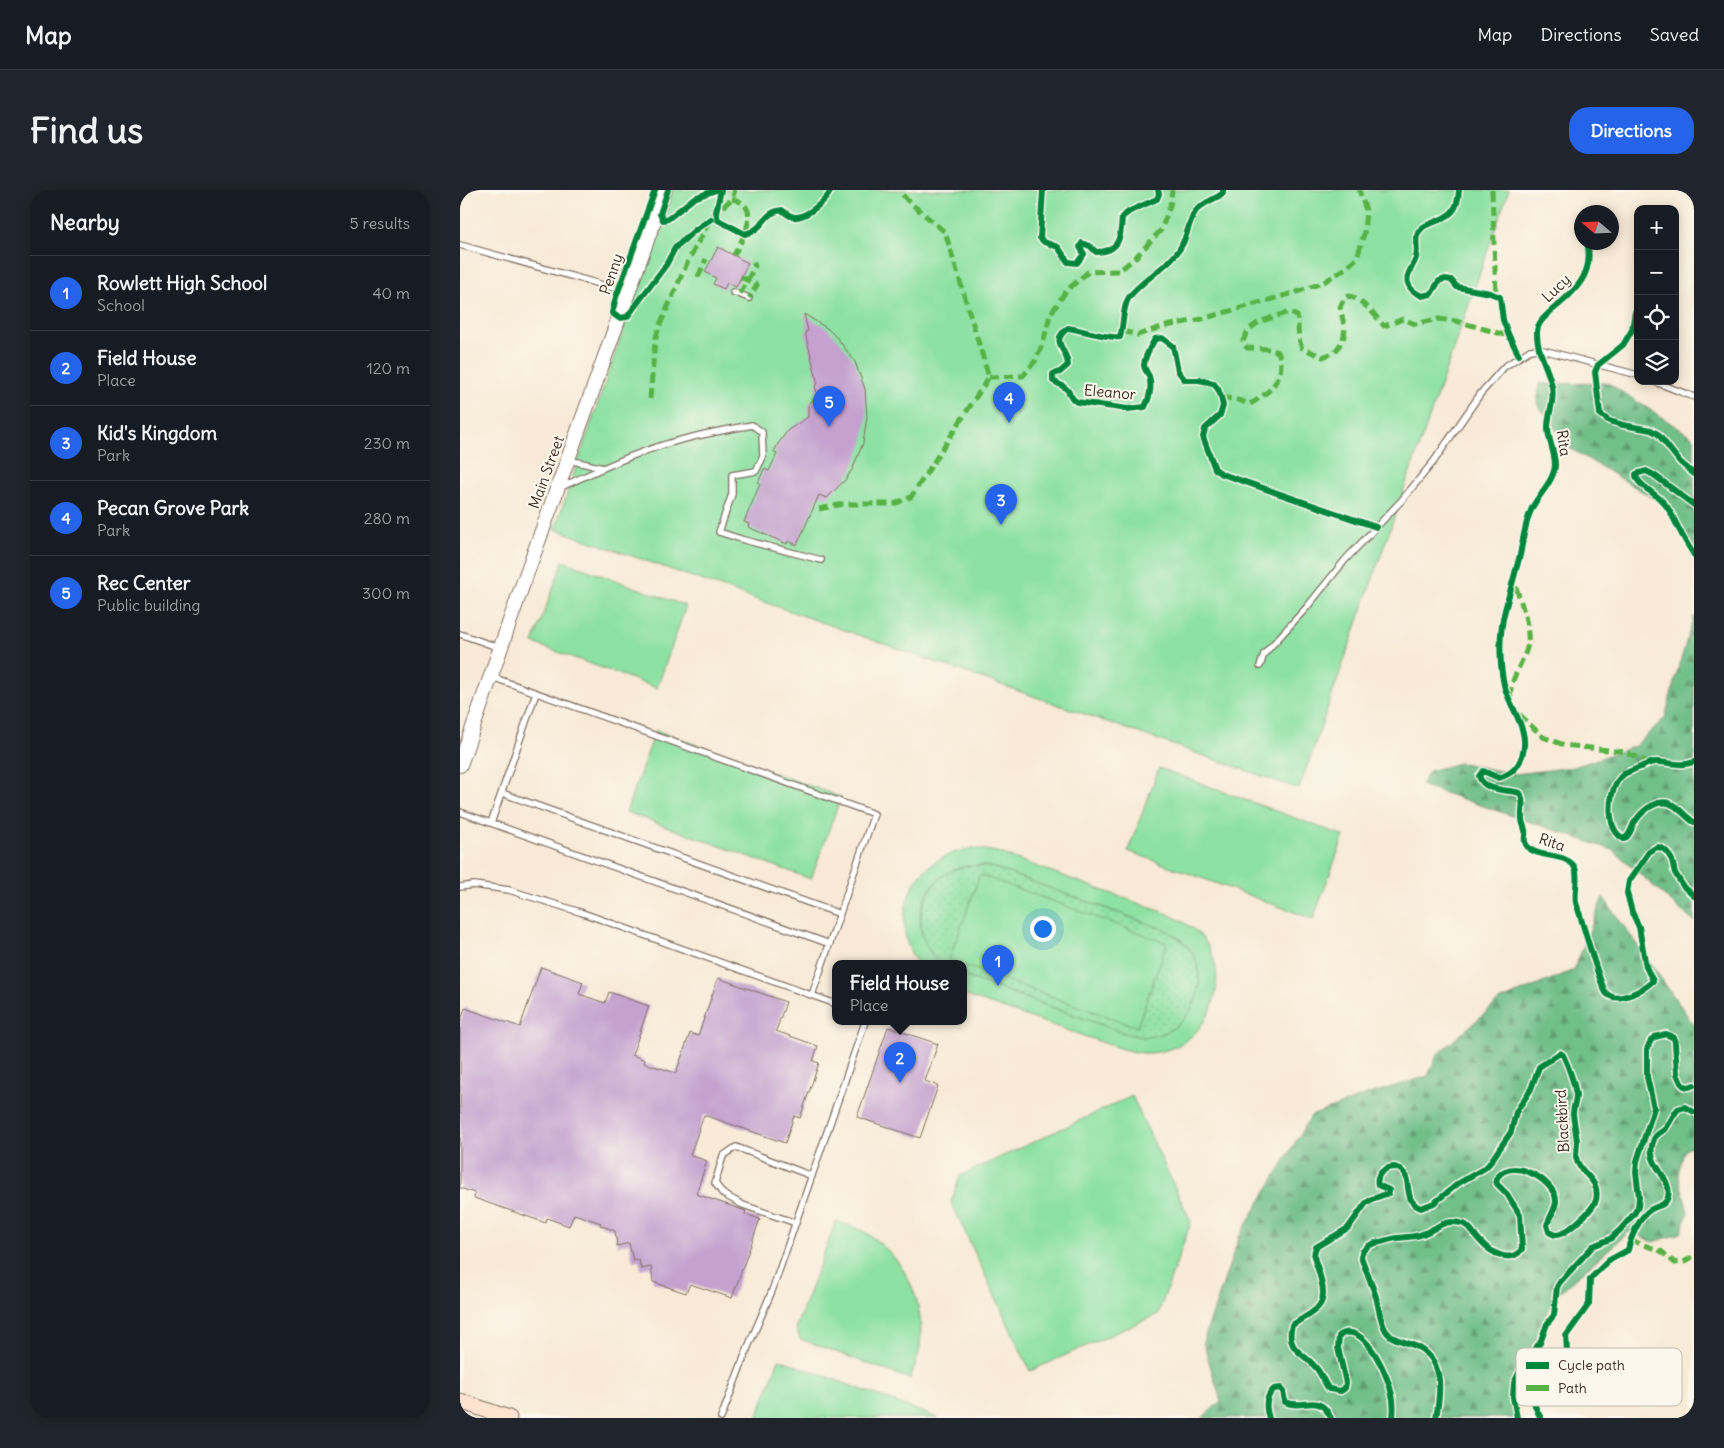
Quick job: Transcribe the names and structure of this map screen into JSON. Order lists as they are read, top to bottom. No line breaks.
{"streets":{"street":["Main Street"],"cycle path":["Penny","Lucy","Eleanor","Blackbird"]},"legend":["Cycle path","Path"],"north":"left","page":{"header":"Map","nav":["Map","Directions","Saved"],"buttons":"Directions","title":"Find us","heading":["Nearby","5 results"],"map_buttons":["+","−"],"list":[{"mark":"1","name":"Rowlett High School","note":"School","value":"40 m"},{"mark":"2","name":"Field House","note":"Place","value":"120 m"},{"mark":"3","name":"Kid's Kingdom","note":"Park","value":"230 m"},{"mark":"4","name":"Pecan Grove Park","note":"Park","value":"280 m"},{"mark":"5","name":"Rec Center","note":"Public building","value":"300 m"}],"pins":["4","5","3","1","2"],"popup":["Field House","Place"]}}
